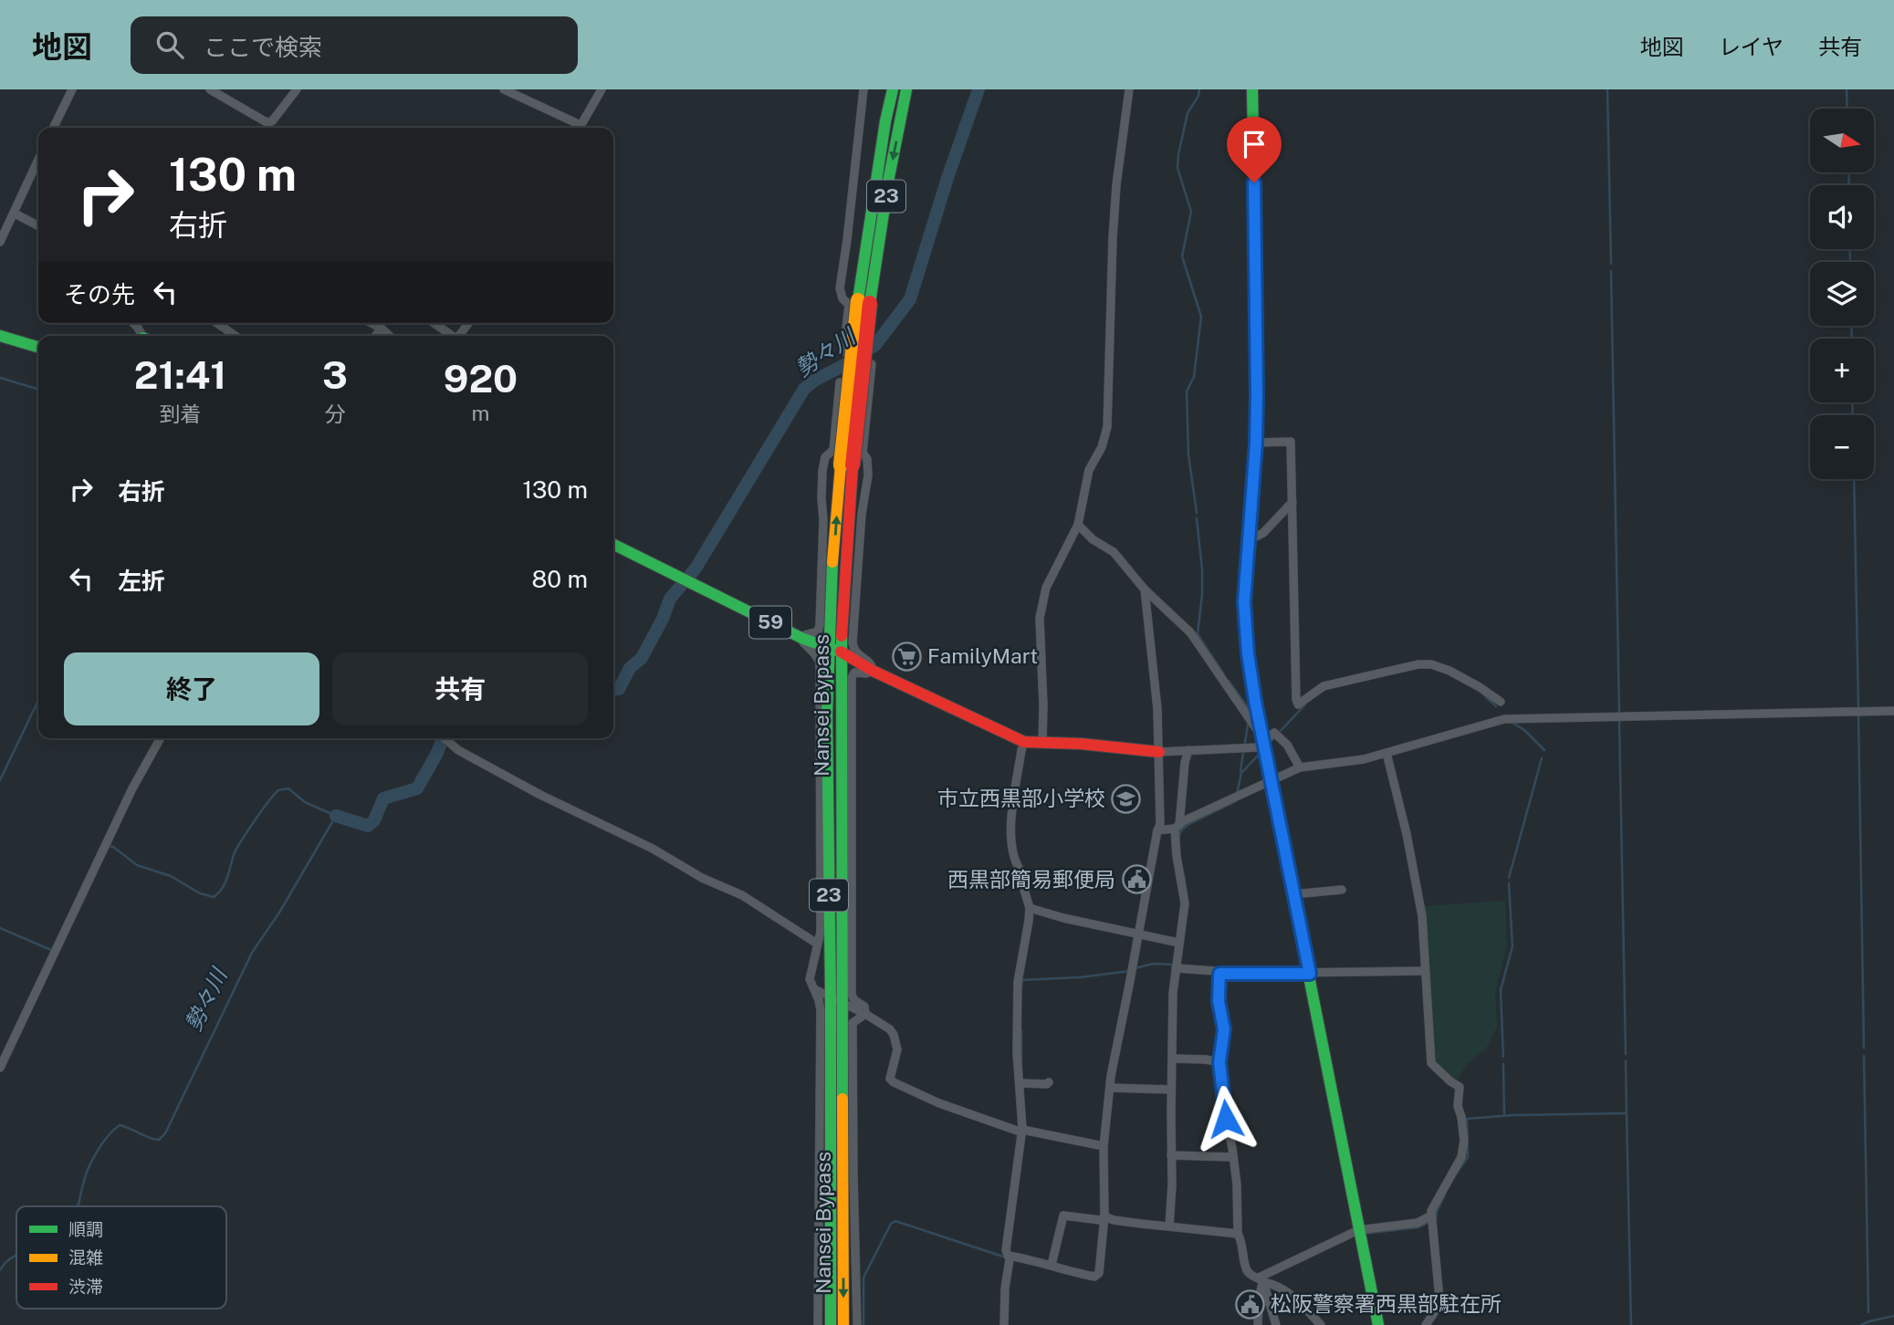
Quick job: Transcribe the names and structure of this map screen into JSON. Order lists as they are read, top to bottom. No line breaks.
{"streets":{"main road":["23","59","Nansei Bypass"]},"crossings":[["59","Nansei Bypass"]],"water":["勢々川"],"places":{"supermarket":["FamilyMart"],"school or university":["市立西黒部小学校"],"public building":["西黒部簡易郵便局","松阪警察署西黒部駐在所"]},"legend":["順調","混雑","渋滞"],"north":"right","page":{"header":"地図","search":"ここで検索","nav":["地図","レイヤ","共有"],"map_buttons":["+","−"],"turn":["130 m","右折"],"then":"その先","eta":["21:41","到着","3","分","920","m"],"list":[{"name":"右折","value":"130 m"},{"name":"左折","value":"80 m"}],"buttons":["終了","共有"]}}
